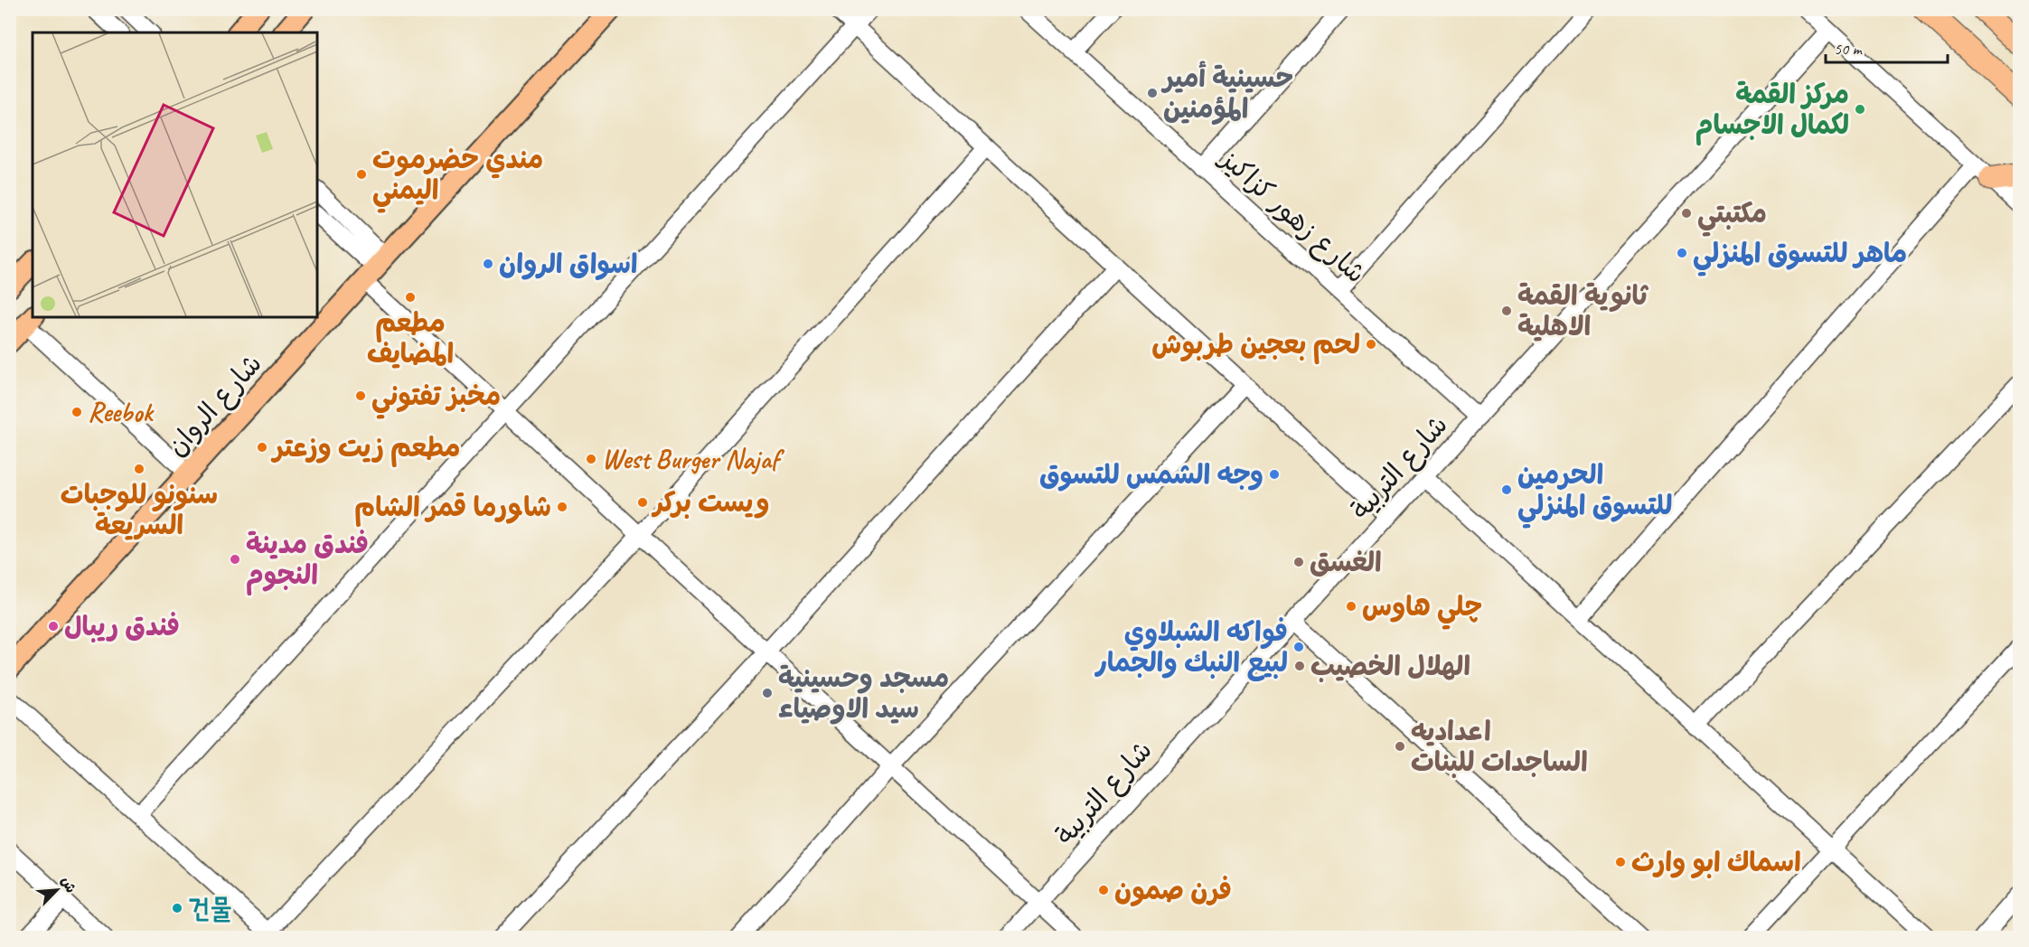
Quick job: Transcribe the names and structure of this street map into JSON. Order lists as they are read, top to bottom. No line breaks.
{"streets":{"main road":["شارع الروان"],"street":["شارع زهور كزاكيز","شارع التربية"]},"crossings":[["شارع زهور كزاكيز","شارع التربية"]],"places":["حسينية أمير المؤمنين","مركز القمة لكمال الاجسام","مندي حضرموت اليمني","مكتبتي","ماهر للتسوق المنزلي","اسواق الروان","مطعم المضايف","ثانوية القمة الاهلية","لحم بعجين طربوش","مخبز تفتوني","Reebok","مطعم زيت وزعتر","West Burger Najaf","سنونو للوجبات السريعة","وجه الشمس للتسوق","الحرمين للتسوق المنزلي","ويست بركر","شاورما قمر الشام","فندق مدينة النجوم","الغسق","چلي هاوس","فندق ريبال","فواكه الشبلاوي لبيع النبك والجمار","الهلال الخصيب","مسجد وحسينية سيد الاوصياء","اعداديه الساجدات للبنات","اسماك ابو وارث","فرن صمون","건물"],"scale_bar":"50 m","north":"top right"}
